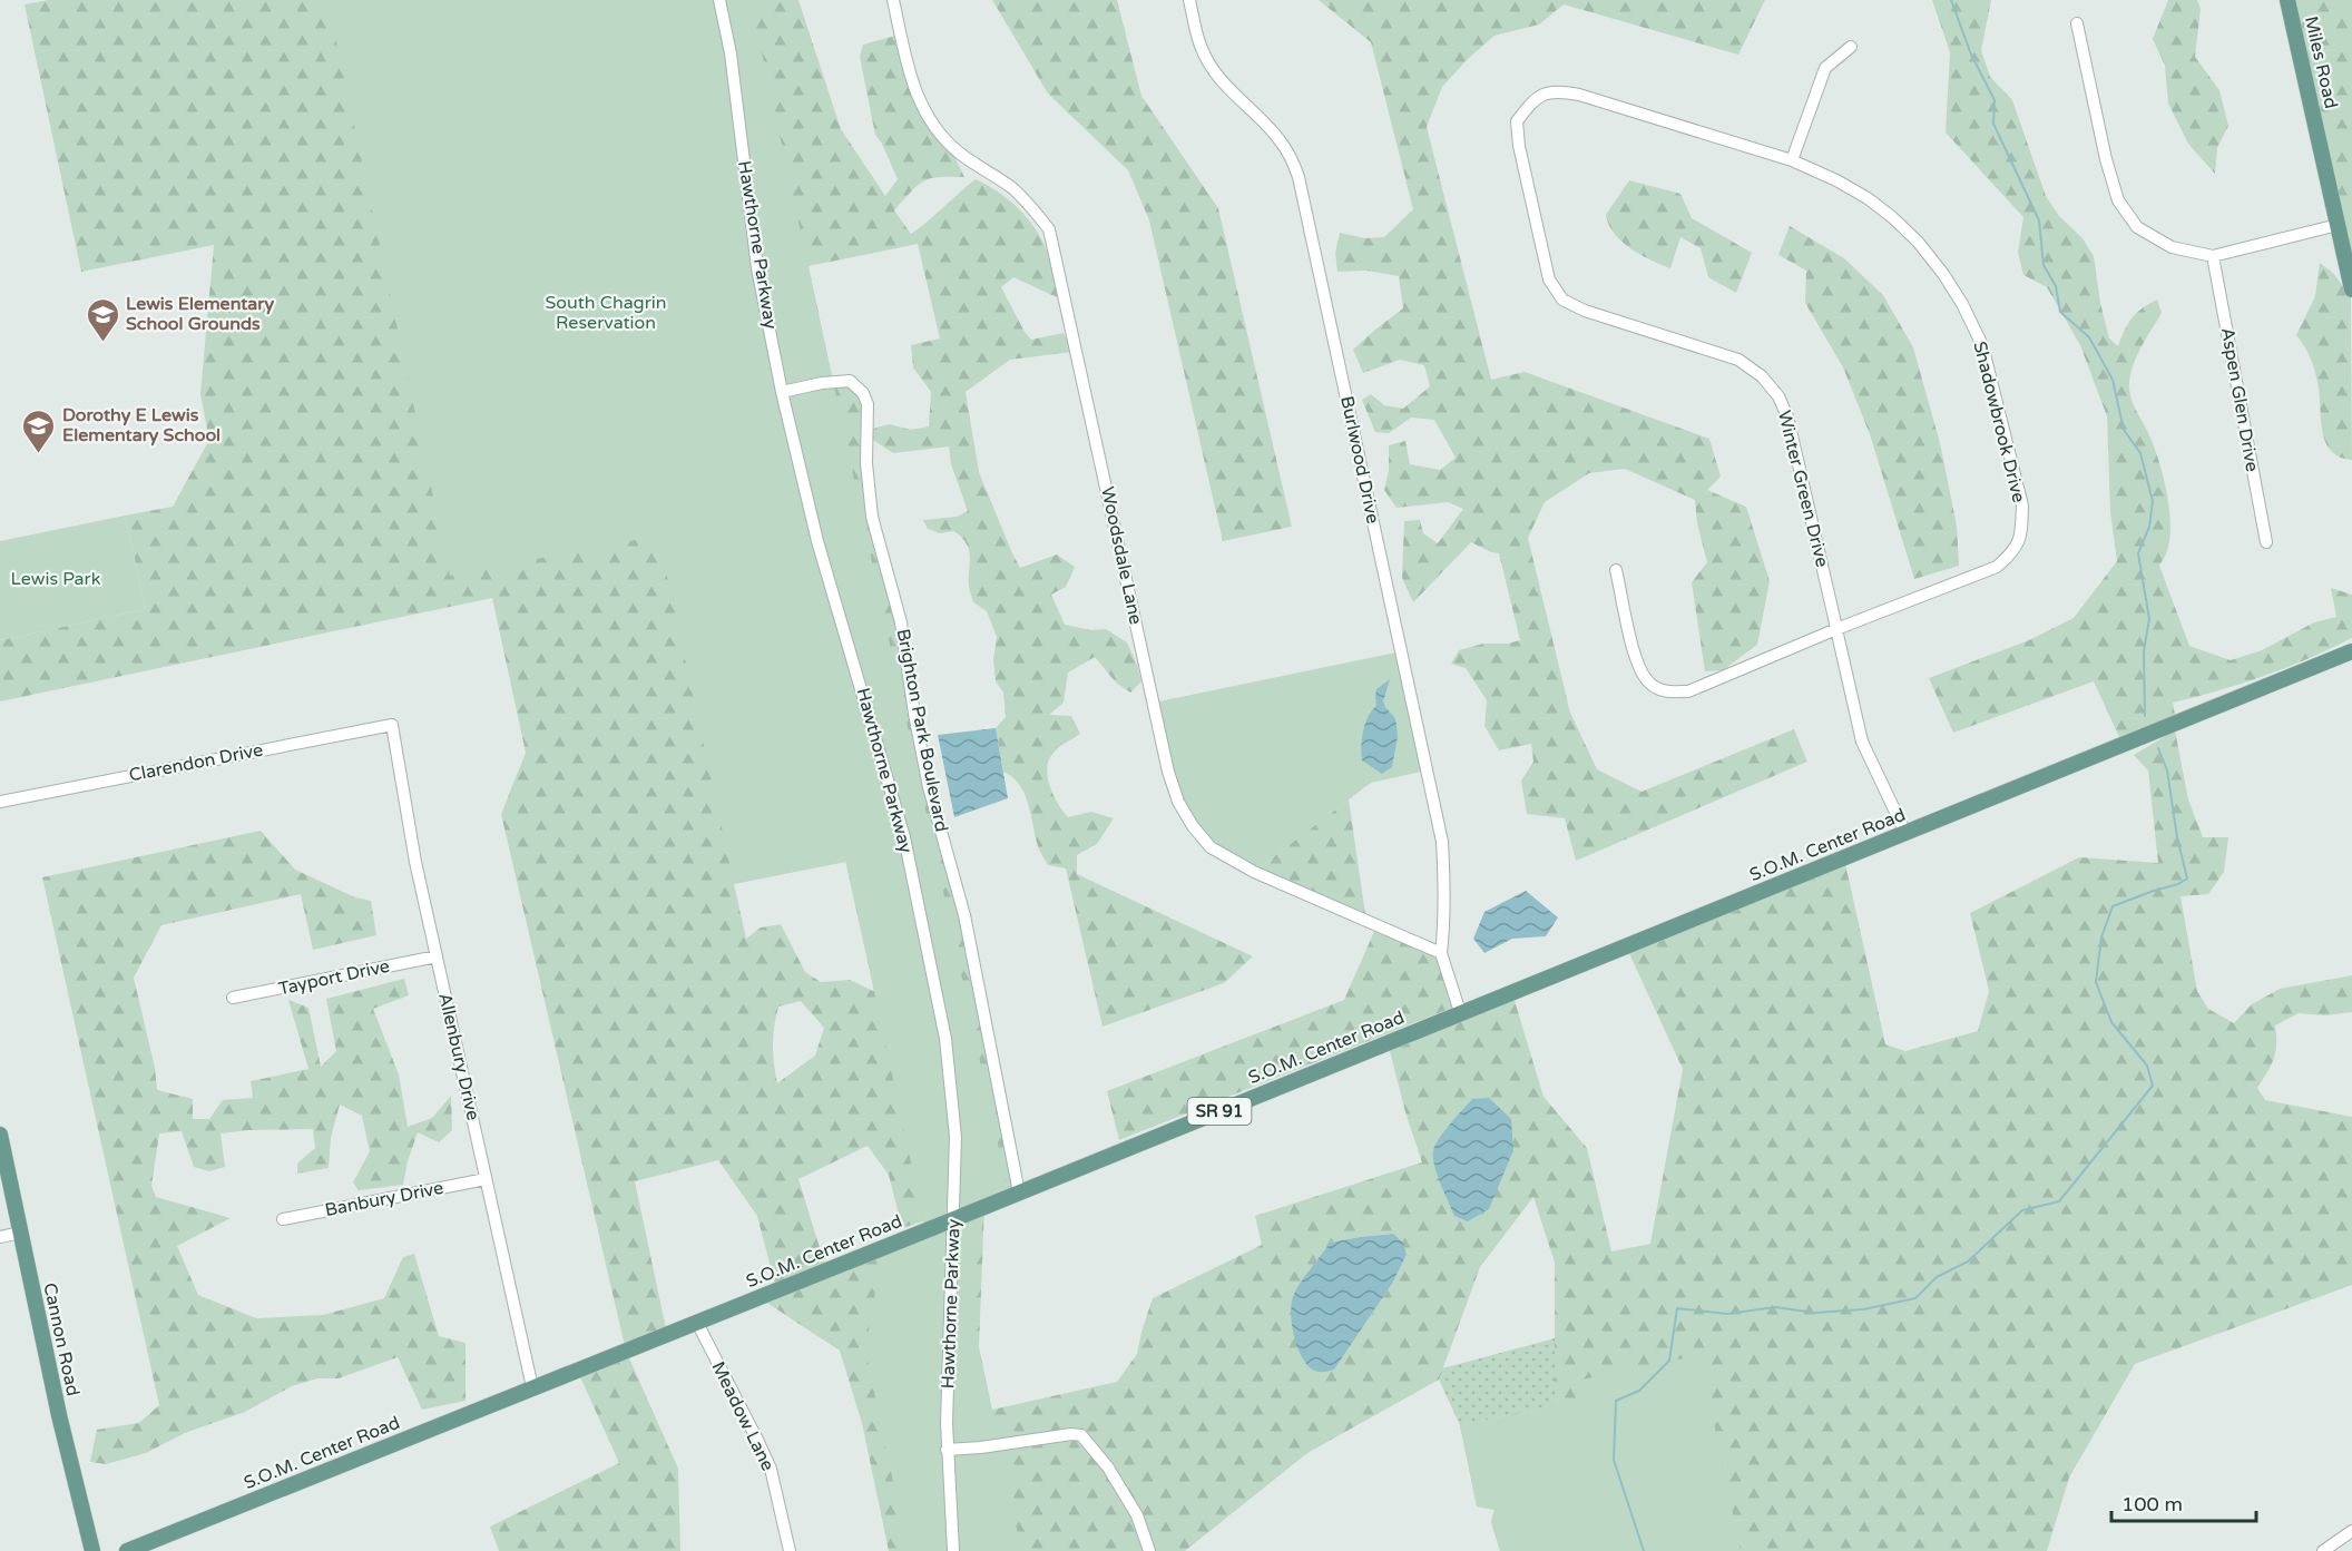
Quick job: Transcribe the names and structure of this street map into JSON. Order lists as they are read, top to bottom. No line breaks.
{"streets":{"main road":["Miles Road","S.O.M. Center Road","SR 91","Cannon Road"],"street":["Hawthorne Parkway","Aspen Glen Drive","Shadowbrook Drive","Burlwood Drive","Winter Green Drive","Woodsdale Lane","Brighton Park Boulevard","Clarendon Drive","Tayport Drive","Allenbury Drive","Banbury Drive","Meadow Lane"]},"crossings":[["Hawthorne Parkway","Brighton Park Boulevard"],["Hawthorne Parkway","S.O.M. Center Road"],["Shadowbrook Drive","Winter Green Drive"],["Burlwood Drive","Woodsdale Lane"],["Winter Green Drive","S.O.M. Center Road"],["Brighton Park Boulevard","S.O.M. Center Road"],["Clarendon Drive","Allenbury Drive"],["S.O.M. Center Road","Allenbury Drive"],["S.O.M. Center Road","Meadow Lane"],["Tayport Drive","Allenbury Drive"],["Allenbury Drive","Banbury Drive"]],"parks":["South Chagrin Reservation","Lewis Park"],"places":{"school or university":["Lewis Elementary School Grounds","Dorothy E Lewis Elementary School"]},"scale_bar":"100 m"}
